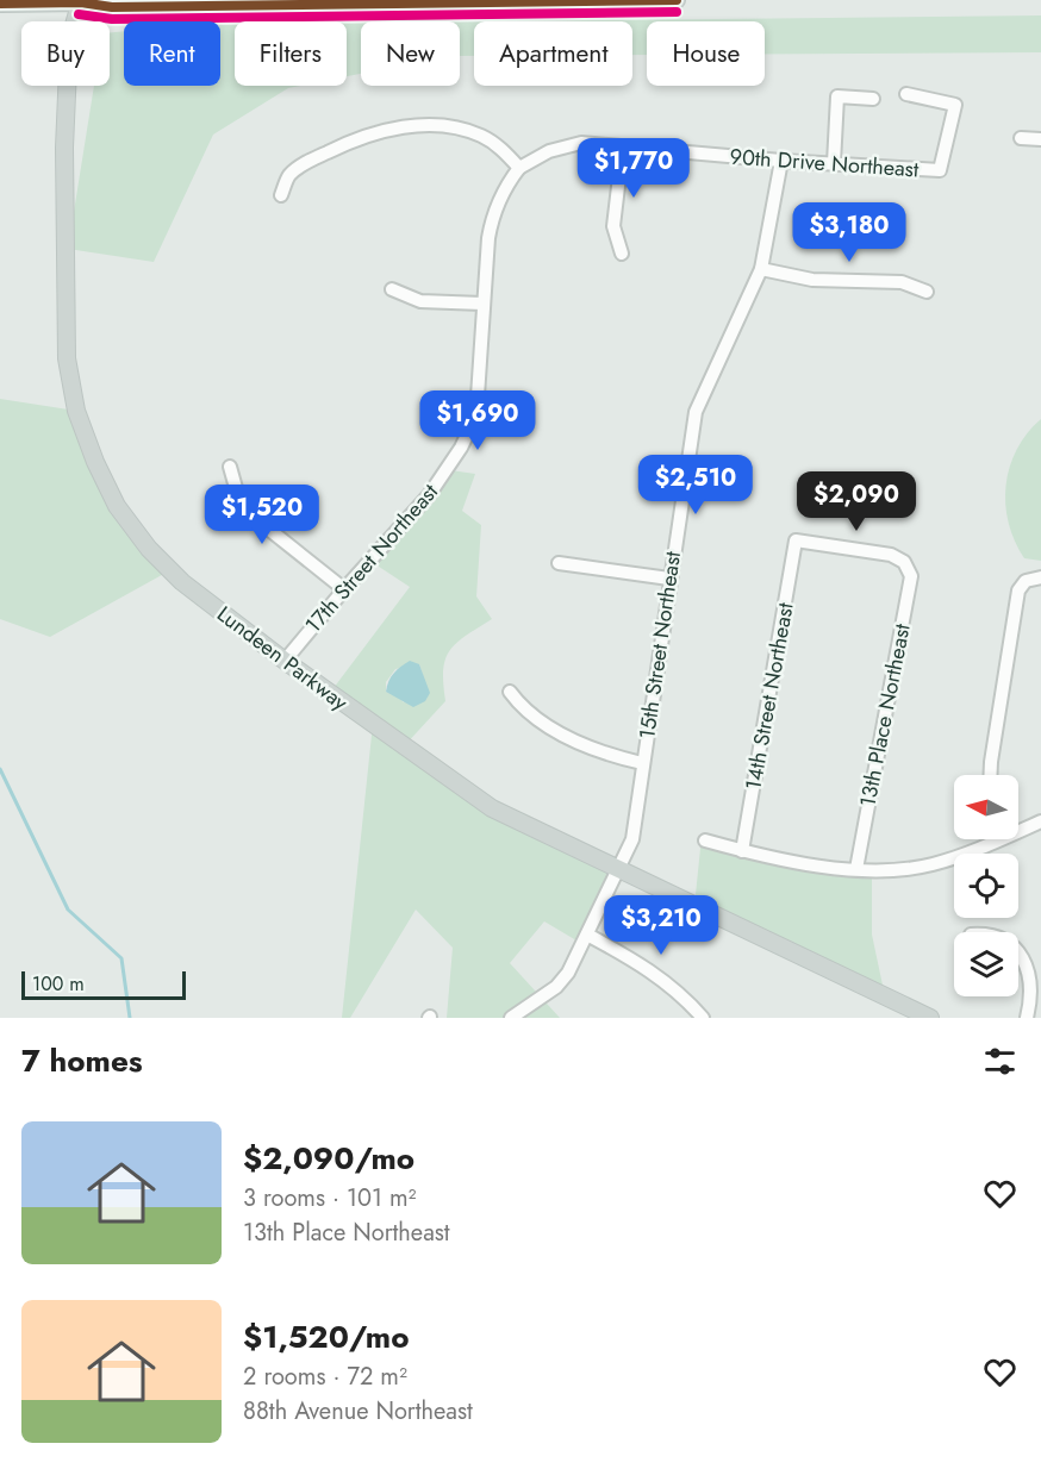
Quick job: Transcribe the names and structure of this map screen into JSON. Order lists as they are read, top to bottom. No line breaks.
{"streets":{"main road":["Lundeen Parkway"],"street":["90th Drive Northeast","17th Street Northeast","15th Street Northeast","14th Street Northeast","13th Place Northeast"]},"crossings":[["90th Drive Northeast","17th Street Northeast"],["90th Drive Northeast","15th Street Northeast"],["17th Street Northeast","Lundeen Parkway"],["15th Street Northeast","Lundeen Parkway"],["14th Street Northeast","13th Place Northeast"]],"scale_bar":"100 m","north":"left","page":{"chip":["Buy","Rent","Filters","New","Apartment","House"],"price":["$1,770","$3,180","$1,690","$2,510","$2,090","$1,520","$3,210"],"scale":"100 m","heading":"7 homes","list":[{"name":"$2,090/mo","note":"3 rooms · 101 m² · 13th Place Northeast"},{"name":"$1,520/mo","note":"2 rooms · 72 m² · 88th Avenue Northeast"}]}}
